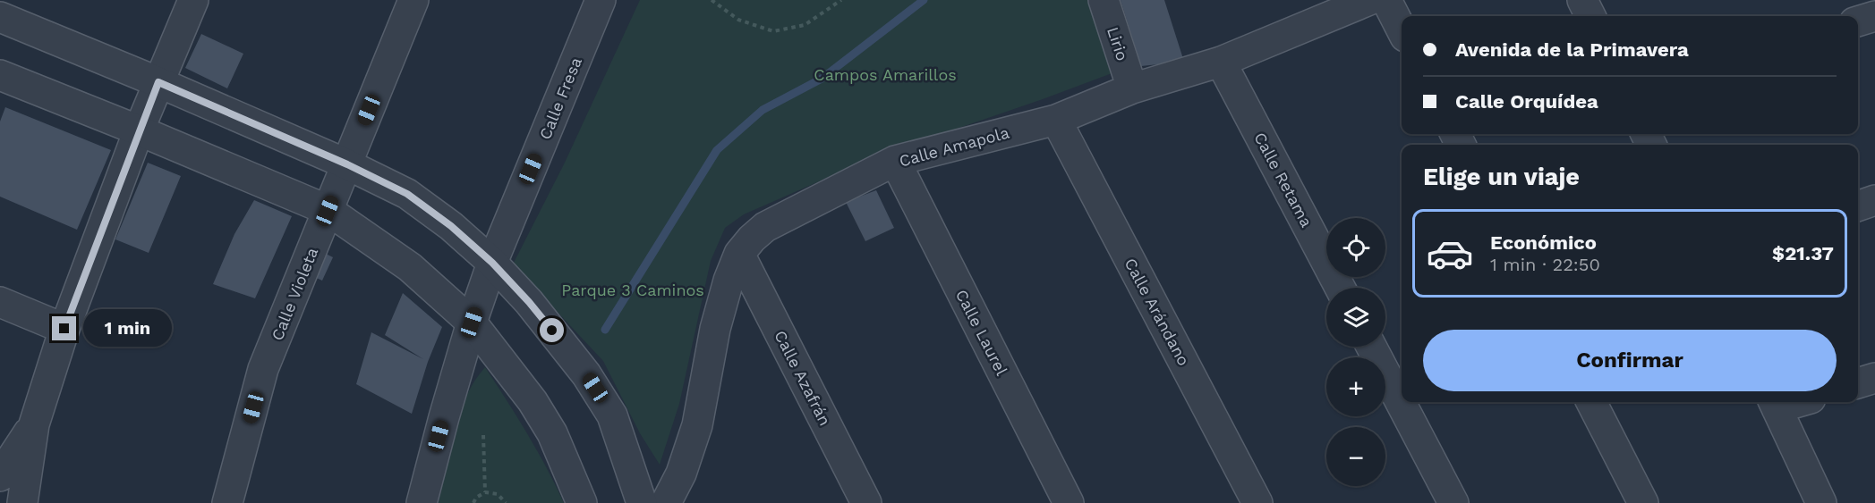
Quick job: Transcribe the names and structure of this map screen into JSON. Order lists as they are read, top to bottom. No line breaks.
{"streets":{"street":["Lirio","Calle Fresa","Calle Amapola","Calle Retama","Calle Violeta","Calle Arándano","Calle Laurel","Calle Azafrán"]},"crossings":[["Lirio","Calle Amapola"],["Calle Amapola","Calle Retama"],["Calle Amapola","Calle Arándano"],["Calle Amapola","Calle Laurel"],["Calle Amapola","Calle Azafrán"]],"parks":["Campos Amarillos","Parque 3 Caminos"],"page":{"banner":["Avenida de la Primavera","Calle Orquídea"],"heading":"Elige un viaje","list":[{"name":"Económico","note":"1 min · 22:50","value":"$21.37"}],"map_buttons":["+","−"],"bubble":"1 min","buttons":"Confirmar"}}
